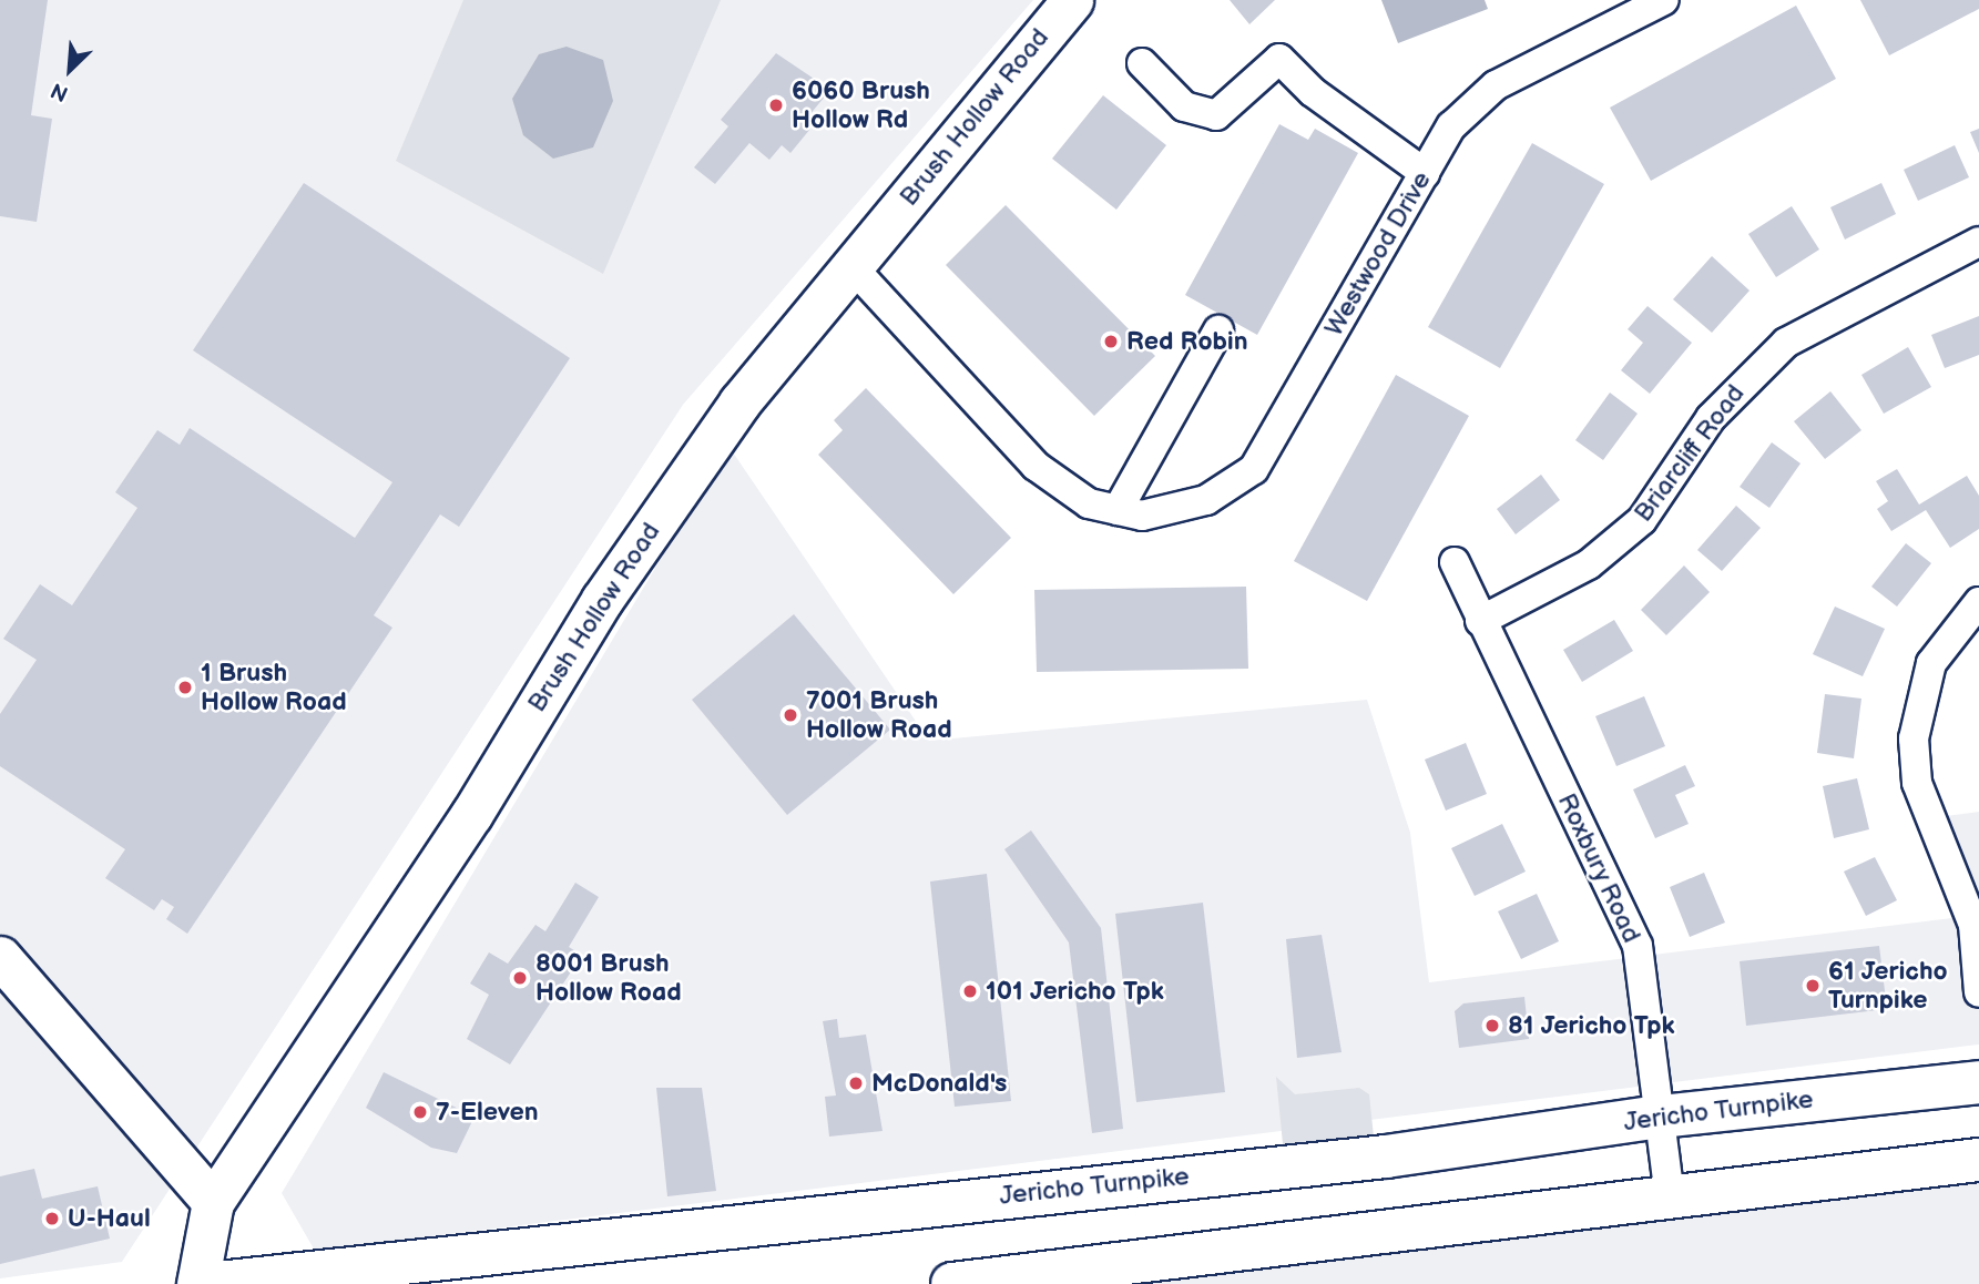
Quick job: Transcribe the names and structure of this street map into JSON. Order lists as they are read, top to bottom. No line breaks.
{"streets":{"main road":["Brush Hollow Road","Jericho Turnpike"],"street":["Westwood Drive","Briarcliff Road","Roxbury Road"]},"crossings":[["Brush Hollow Road","Westwood Drive"],["Briarcliff Road","Roxbury Road"],["Roxbury Road","Jericho Turnpike"]],"places":["6060 Brush Hollow Rd","Red Robin","1 Brush Hollow Road","7001 Brush Hollow Road","8001 Brush Hollow Road","61 Jericho Turnpike","101 Jericho Tpk","81 Jericho Tpk","McDonald's","7-Eleven","U-Haul"],"north":"bottom left"}
